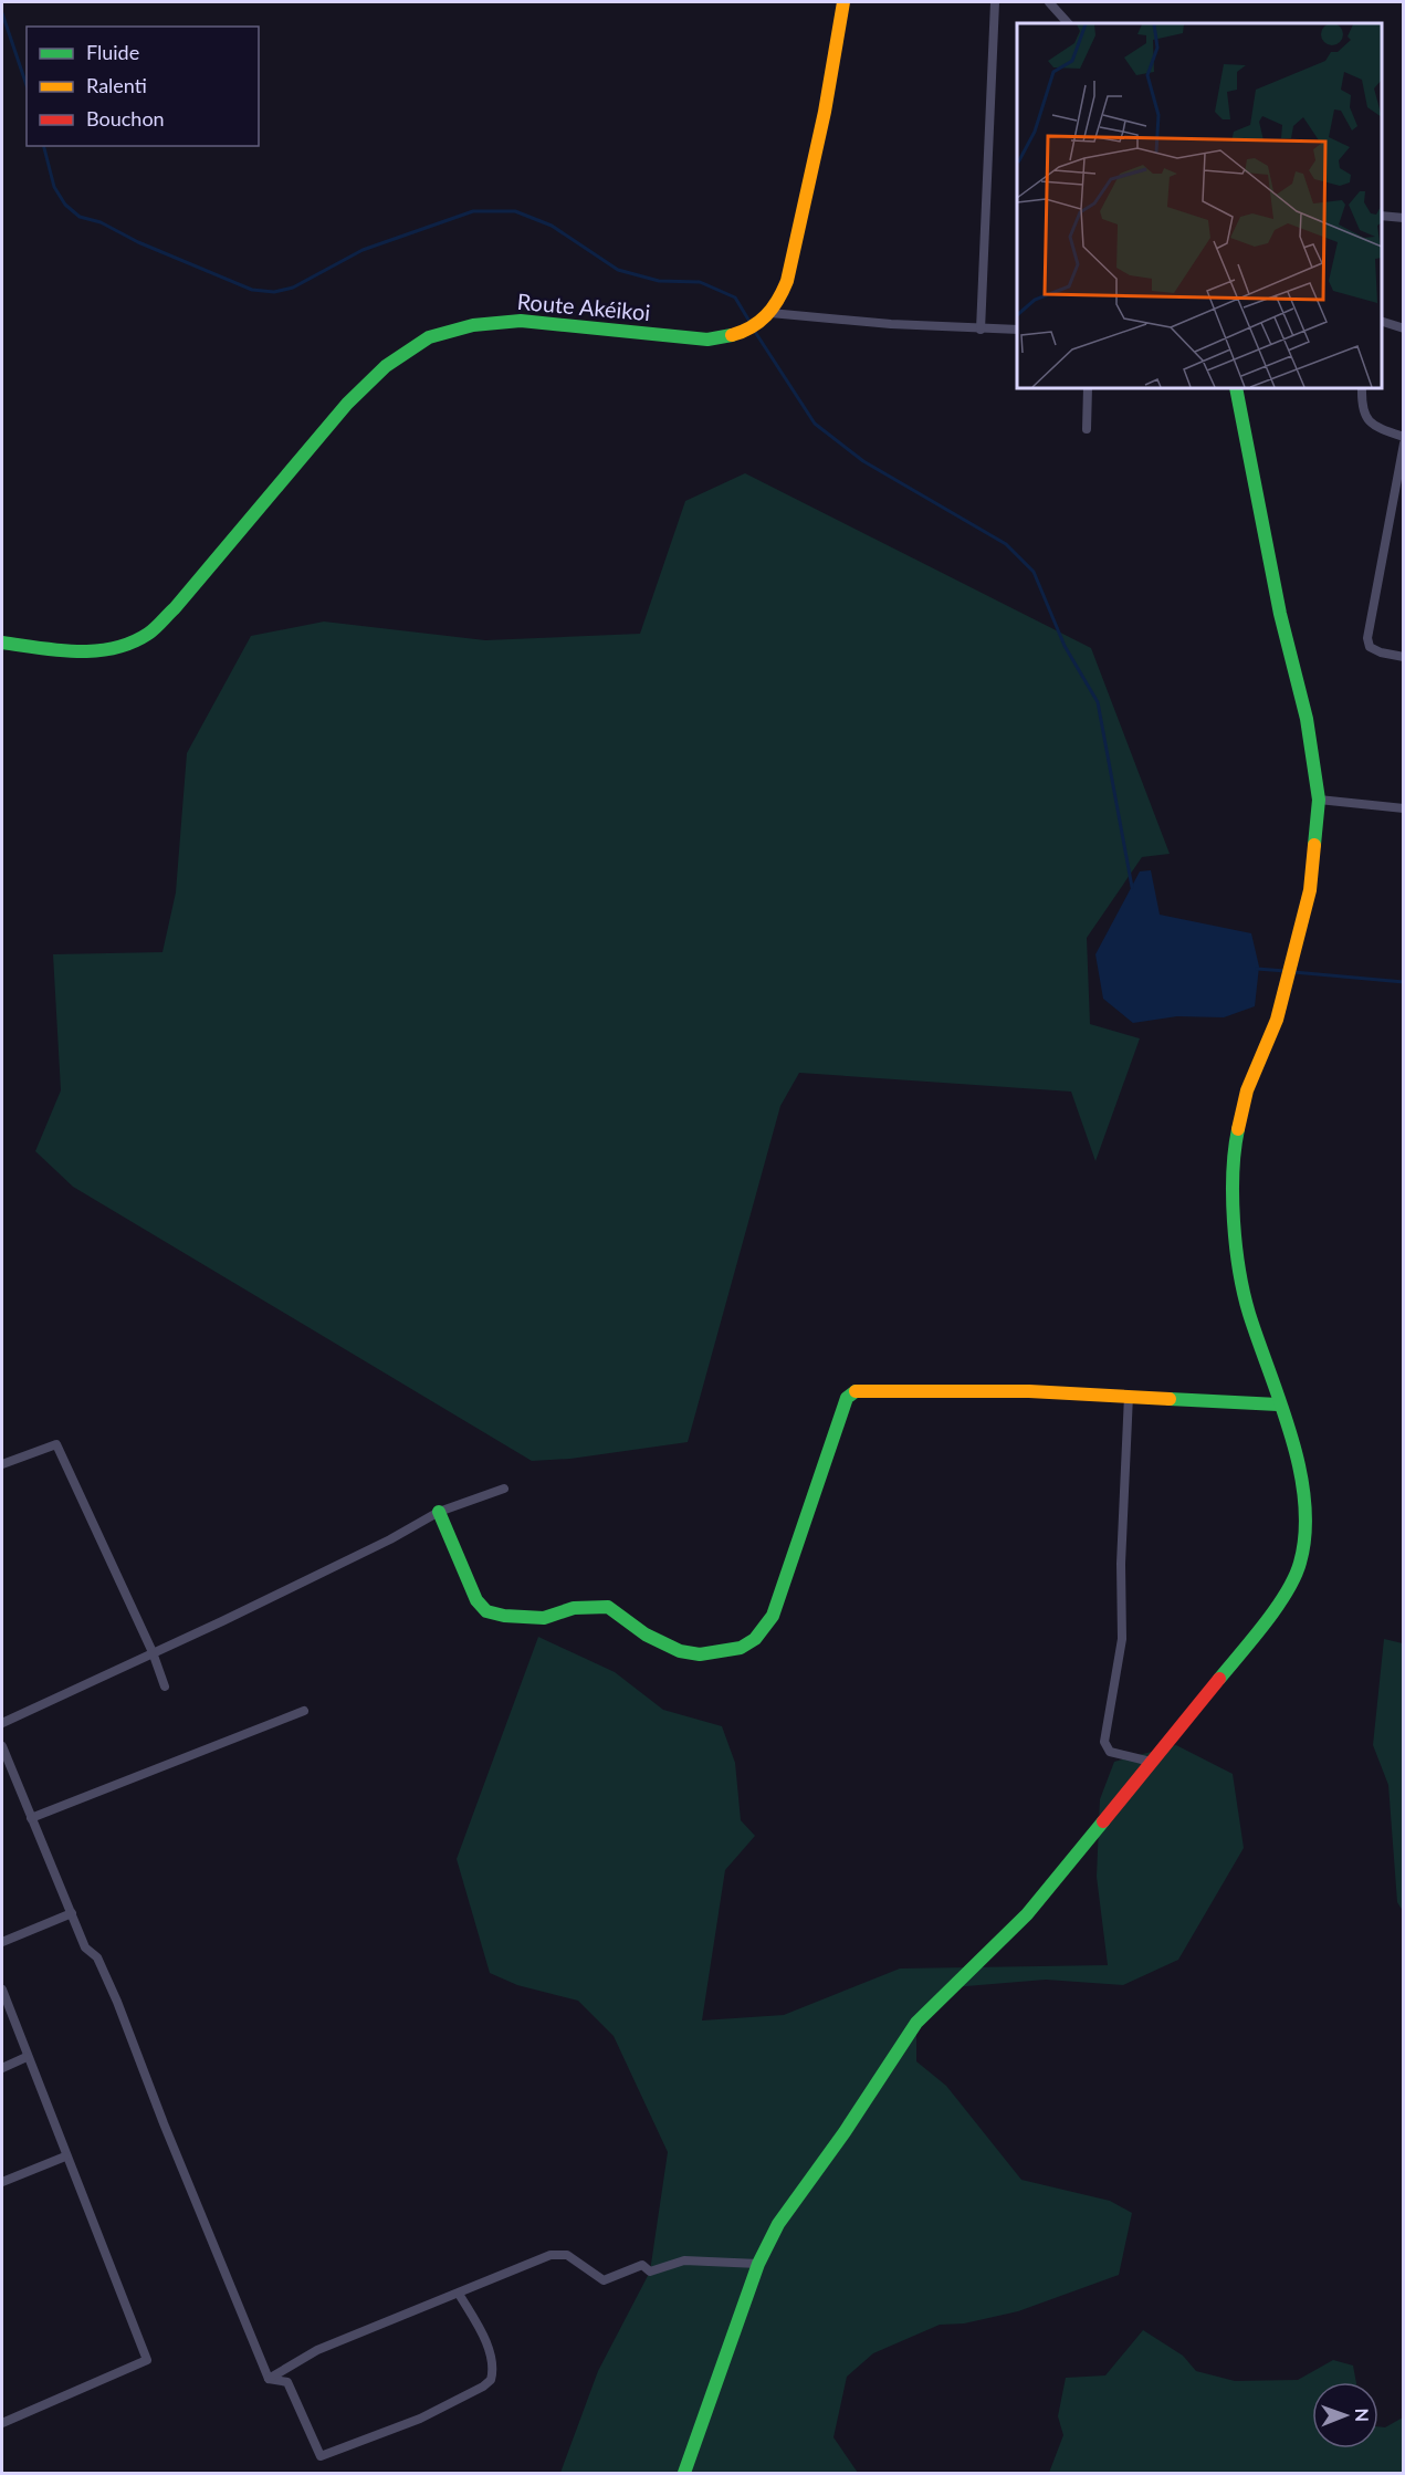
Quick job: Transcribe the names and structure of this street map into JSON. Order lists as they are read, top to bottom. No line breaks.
{"streets":{"street":["Route Akéikoi"]},"legend":["Fluide","Ralenti","Bouchon"],"north":"right"}
